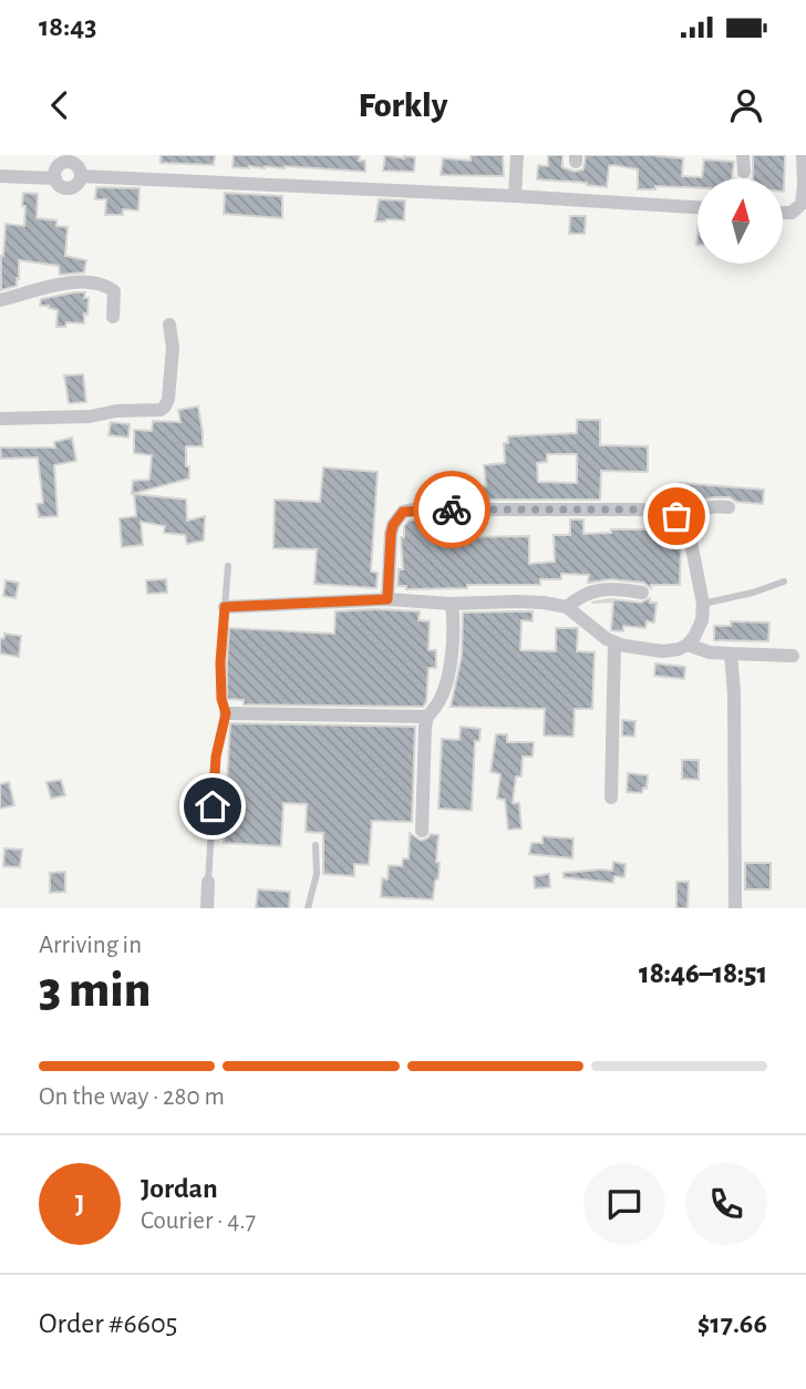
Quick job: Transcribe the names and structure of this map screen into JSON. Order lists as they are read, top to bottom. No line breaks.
{"north":"top","page":{"status":"18:43","header":"Forkly","heading":["3 min","Arriving in","18:46–18:51"],"panel":["Jordan","Courier · 4.7","Order #6605","$17.66"],"bar":"On the way · 280 m","round":"J"}}
